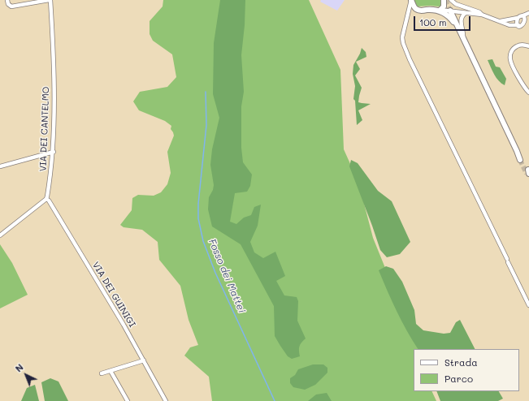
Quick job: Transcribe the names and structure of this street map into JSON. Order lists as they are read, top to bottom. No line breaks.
{"streets":{"street":["VIA DEI CANTELMO","VIA DEI GUINIGI"]},"crossings":[["VIA DEI CANTELMO","VIA DEI GUINIGI"]],"water":["Fosso dei Mattei"],"legend":["Strada","Parco"],"scale_bar":"100 m","north":"top left"}
